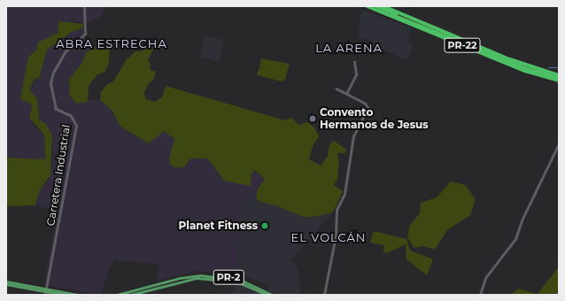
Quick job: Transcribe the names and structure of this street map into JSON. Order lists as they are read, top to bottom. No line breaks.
{"streets":{"highway":["PR-22"],"main road":["PR-2"],"street":["Carretera Industrial"]},"districts":["ABRA ESTRECHA","LA ARENA","EL VOLCÁN"],"places":["Convento Hermanos de Jesus","Planet Fitness"]}
